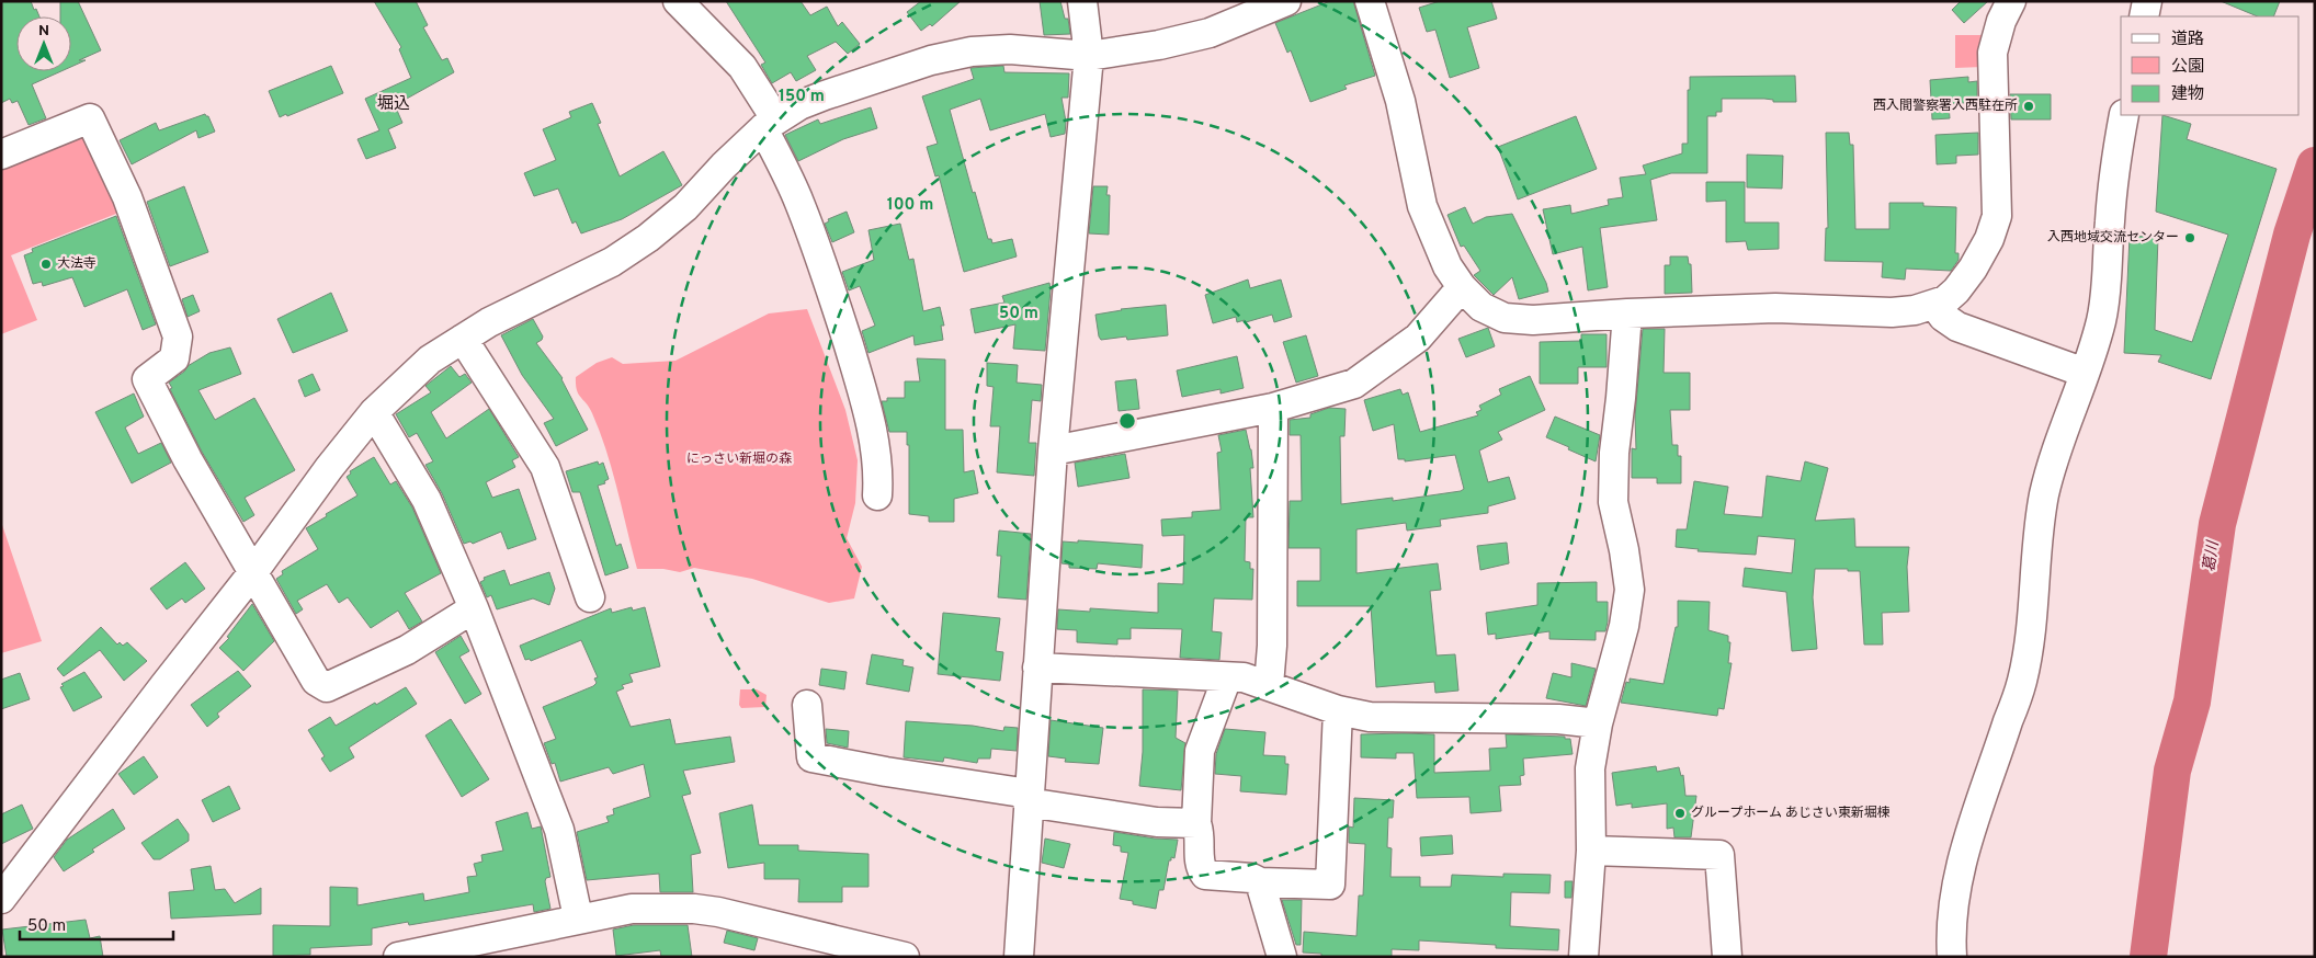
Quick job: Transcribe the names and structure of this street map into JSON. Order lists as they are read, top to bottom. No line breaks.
{"districts":["堀込"],"water":["葛川"],"parks":["にっさい新堀の森"],"places":["西入間警察署入西駐在所","入西地域交流センター","大法寺","グループホーム あじさい東新堀棟"],"legend":["道路","公園","建物"],"scale_bar":"50 m","north":"top","rings":["150 m","100 m","50 m"]}
